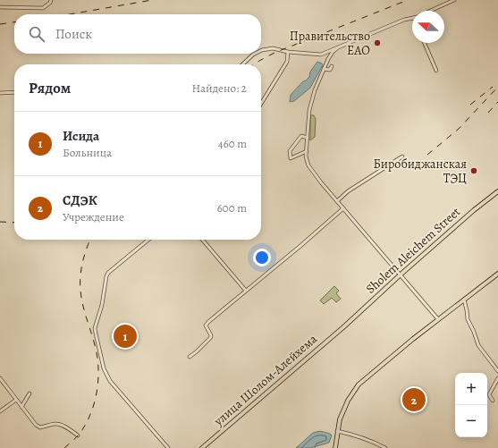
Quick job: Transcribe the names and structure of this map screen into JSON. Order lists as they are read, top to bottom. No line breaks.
{"streets":{"main road":["Sholem Aleichem Street"]},"places":["Правительство ЕАО","Биробиджанская ТЭЦ"],"north":"left","page":{"search":"Поиск","heading":["Рядом","Найдено: 2"],"list":[{"mark":"1","name":"Исида","note":"Больница","value":"460 m"},{"mark":"2","name":"СДЭК","note":"Учреждение","value":"600 m"}],"pins":["1","2"],"map_buttons":["+","−"]}}
